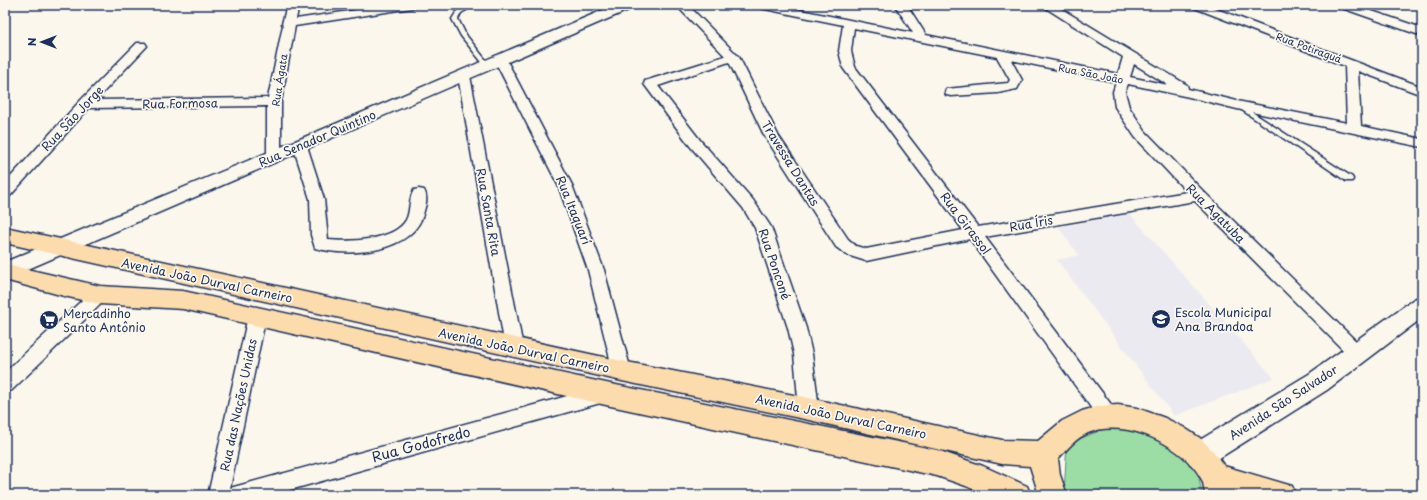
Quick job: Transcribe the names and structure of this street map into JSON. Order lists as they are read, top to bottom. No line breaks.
{"streets":{"main road":["Avenida João Durval Carneiro"],"street":["Rua Potiraguá","Rua São João","Rua Ágata","Rua Formosa","Rua São Jorge","Rua Senador Quintino","Travessa Dantas","Rua Itaquarí","Rua Santa Rita","Rua Agatuba","Rua Girassol","Rua Íris","Rua Ponconé","Avenida São Salvador","Rua das Nações Unidas","Rua Godofredo"]},"crossings":[["Rua São João","Rua Agatuba"],["Rua São João","Rua Girassol"],["Rua Ágata","Rua Formosa"],["Rua Ágata","Rua Senador Quintino"],["Rua Formosa","Rua São Jorge"],["Rua Senador Quintino","Rua Itaquarí"],["Rua Senador Quintino","Rua Santa Rita"],["Rua Senador Quintino","Avenida João Durval Carneiro"],["Travessa Dantas","Rua Íris"],["Travessa Dantas","Rua Ponconé"],["Rua Itaquarí","Avenida João Durval Carneiro"],["Rua Santa Rita","Avenida João Durval Carneiro"],["Rua Agatuba","Rua Íris"],["Rua Agatuba","Avenida São Salvador"],["Rua Girassol","Rua Íris"],["Rua Ponconé","Avenida João Durval Carneiro"],["Avenida João Durval Carneiro","Rua das Nações Unidas"],["Avenida João Durval Carneiro","Rua Godofredo"]],"places":{"school or university":["Escola Municipal Ana Brandoa"],"supermarket":["Mercadinho Santo Antônio"]},"north":"left"}
